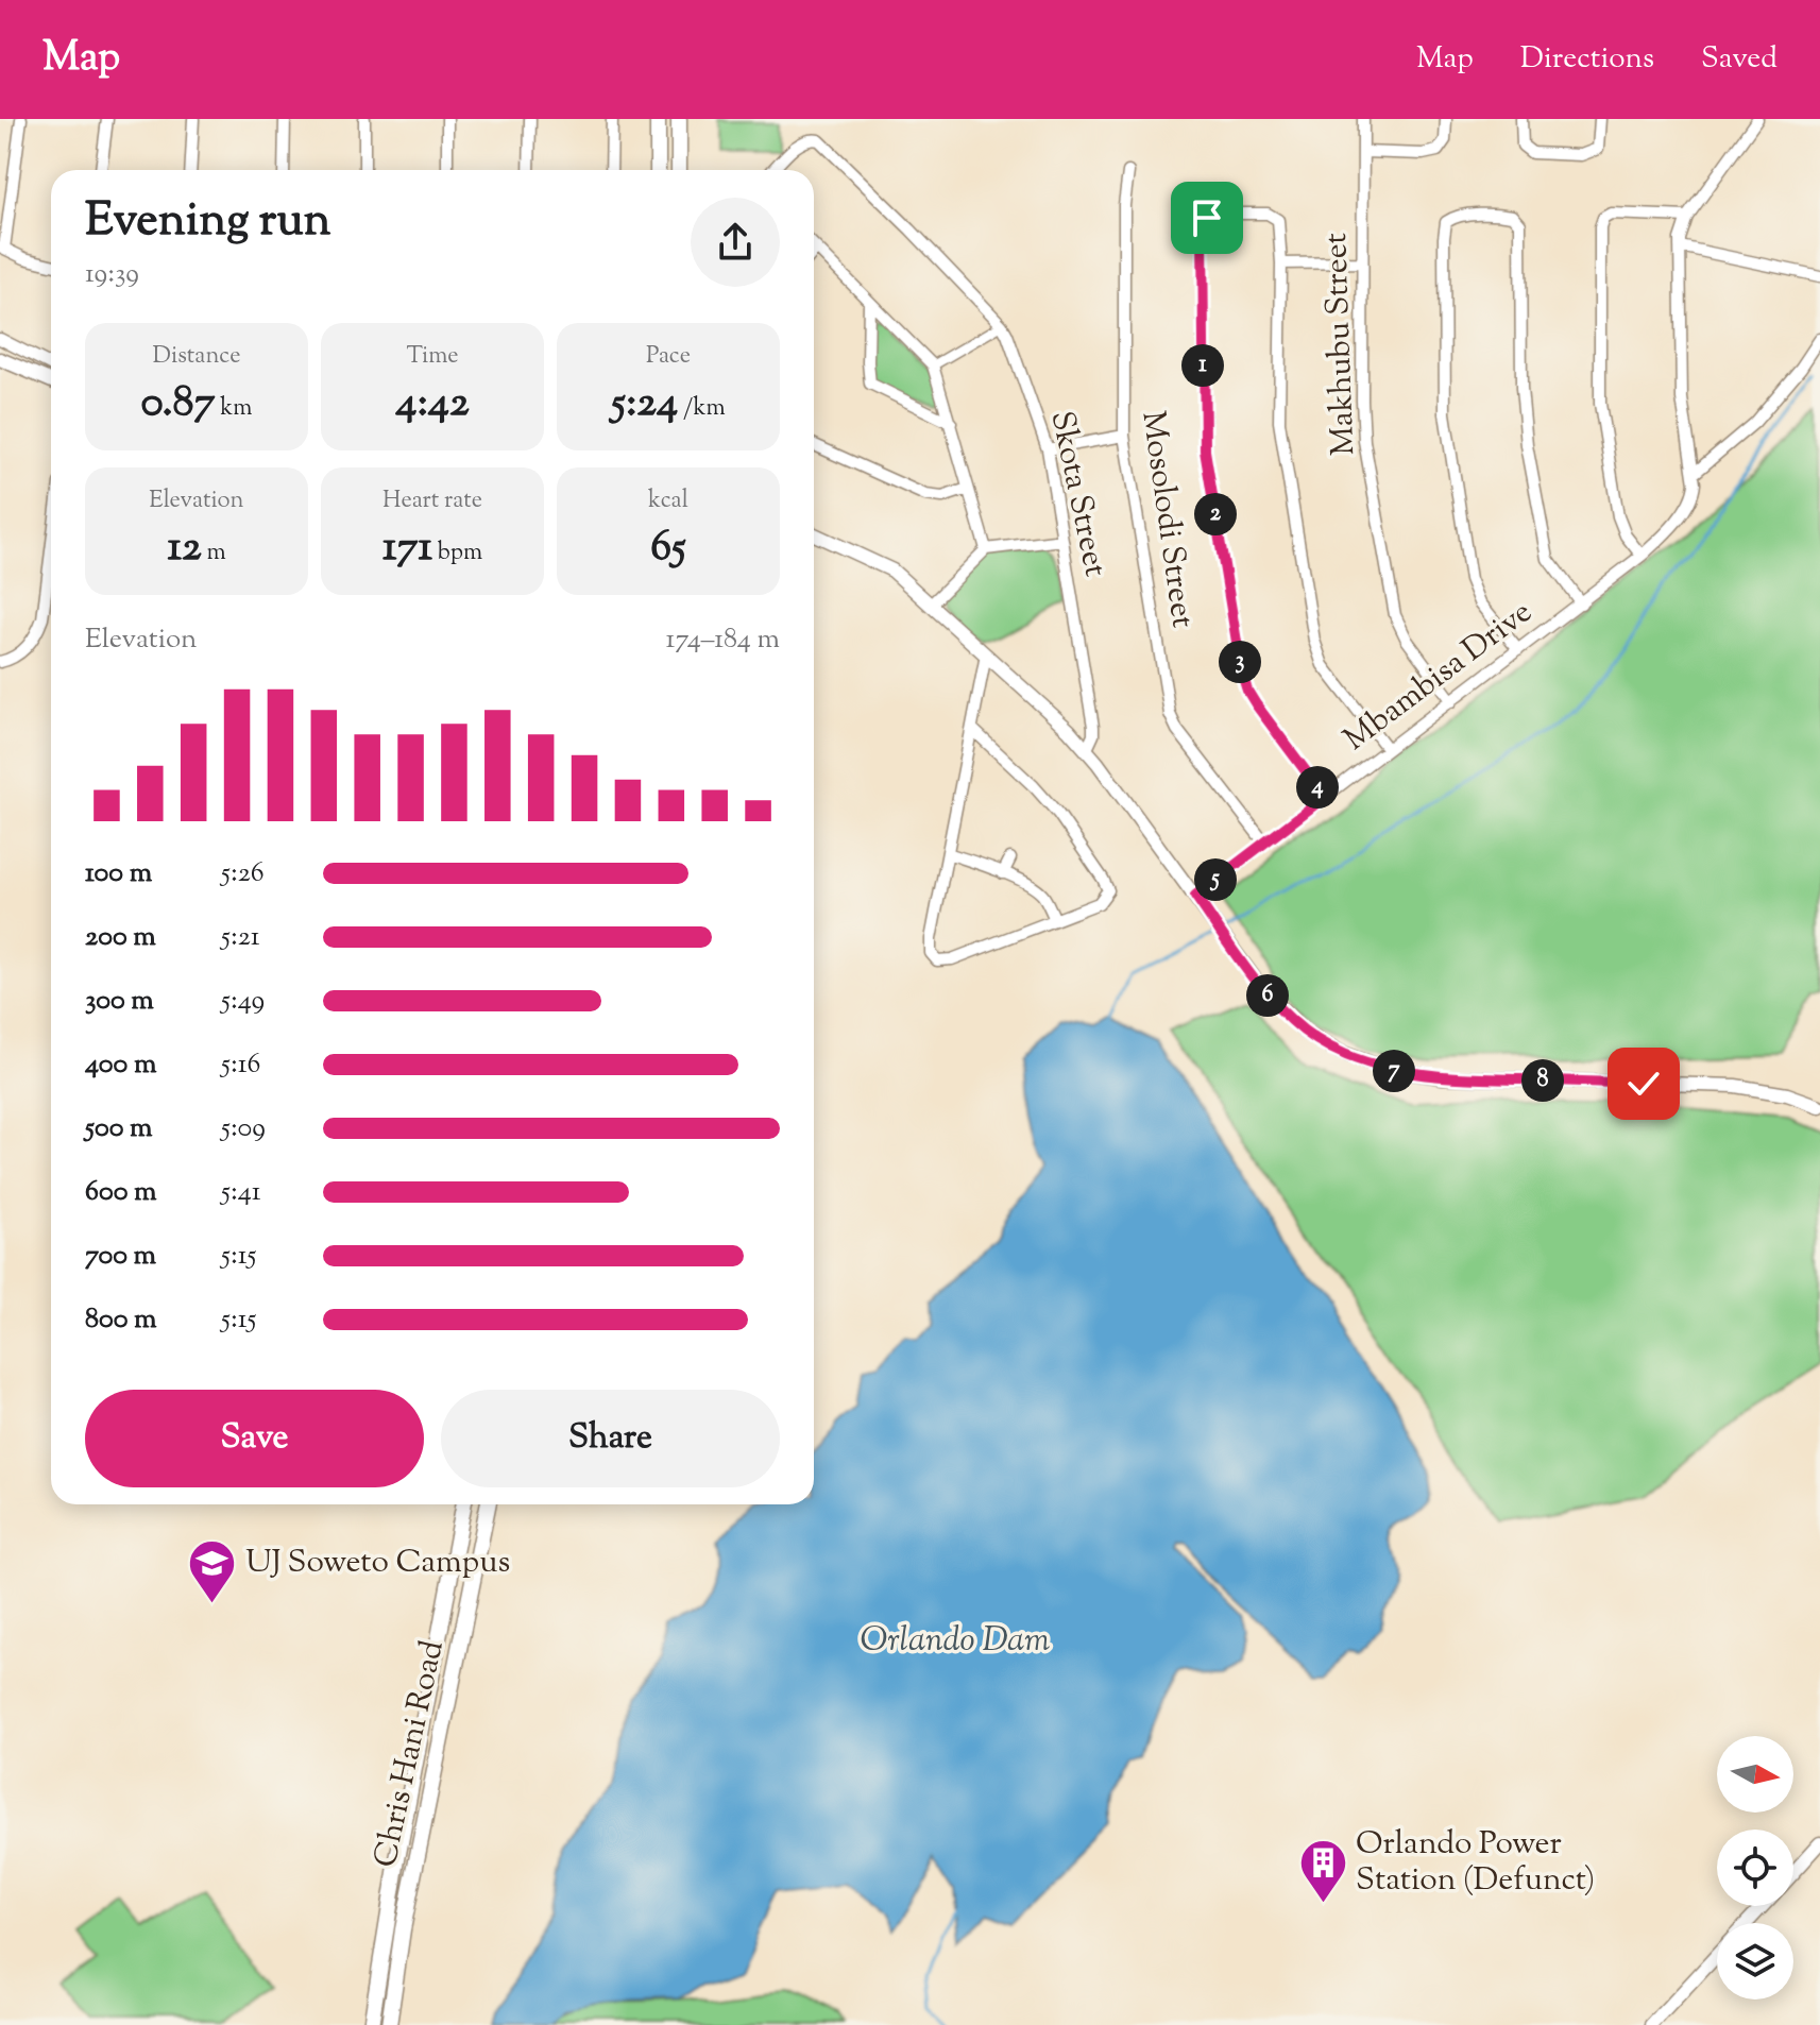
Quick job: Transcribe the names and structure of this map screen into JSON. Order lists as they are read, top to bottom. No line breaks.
{"streets":{"main road":["Chris Hani Road"],"street":["Makhubu Street","Skota Street","Mosolodi Street","Mbambisa Drive"]},"crossings":[["Makhubu Street","Mbambisa Drive"],["Mosolodi Street","Mbambisa Drive"]],"water":["Orlando Dam"],"places":{"school or university":["UJ Soweto Campus"],"building":["Orlando Power Station (Defunct)"]},"north":"right","page":{"header":"Map","nav":["Map","Directions","Saved"],"heading":["Evening run","19:39"],"stats":[["Distance","0.87 km"],["Time","4:42"],["Pace","5:24 /km"],["Elevation","12 m"],["Heart rate","171 bpm"],["kcal","65"]],"pins":["1","2","3","4","5","6","7","8"],"chart":["Elevation","174–184 m"],"list":[{"name":"100 m","note":"5:26"},{"name":"200 m","note":"5:21"},{"name":"300 m","note":"5:49"},{"name":"400 m","note":"5:16"},{"name":"500 m","note":"5:09"},{"name":"600 m","note":"5:41"},{"name":"700 m","note":"5:15"},{"name":"800 m","note":"5:15"}],"buttons":["Save","Share"]}}
